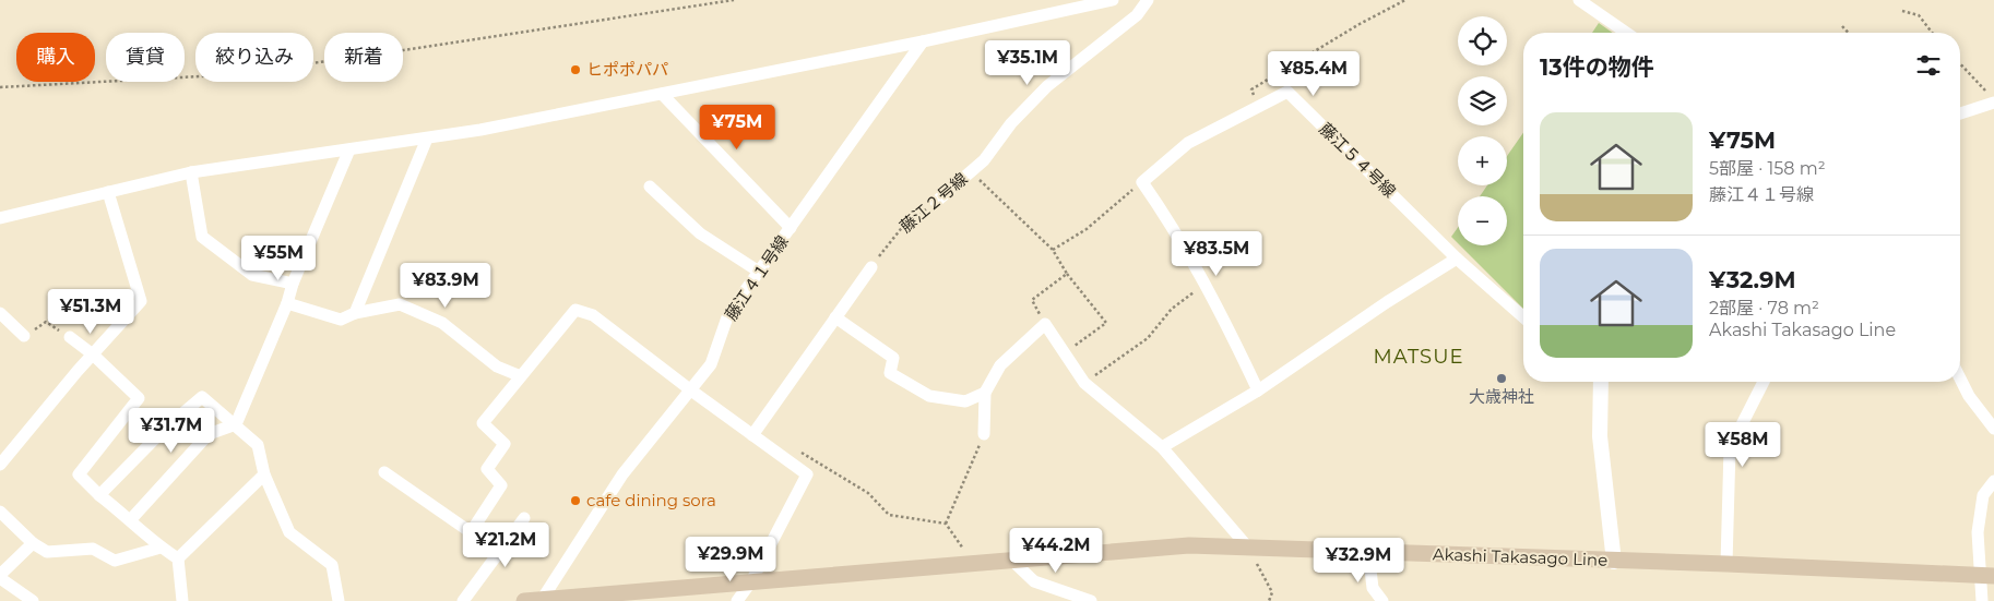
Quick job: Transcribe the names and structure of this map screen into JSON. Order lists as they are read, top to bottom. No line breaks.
{"streets":{"main road":["Akashi Takasago Line"],"street":["藤江５４号線","藤江２号線","藤江４１号線"]},"crossings":[["藤江４１号線","Akashi Takasago Line"]],"districts":["MATSUE"],"places":["ヒポポパパ","大歳神社","cafe dining sora"],"page":{"map_buttons":["+","−"],"chip":["購入","賃貸","絞り込み","新着"],"heading":"13件の物件","price":["¥35.1M","¥85.4M","¥75M","¥83.5M","¥55M","¥83.9M","¥51.3M","¥31.7M","¥58M","¥21.2M","¥44.2M","¥29.9M","¥32.9M"],"list":[{"name":"¥75M","note":"5部屋 · 158 m² · 藤江４１号線"},{"name":"¥32.9M","note":"2部屋 · 78 m² · Akashi Takasago Line"}]}}
